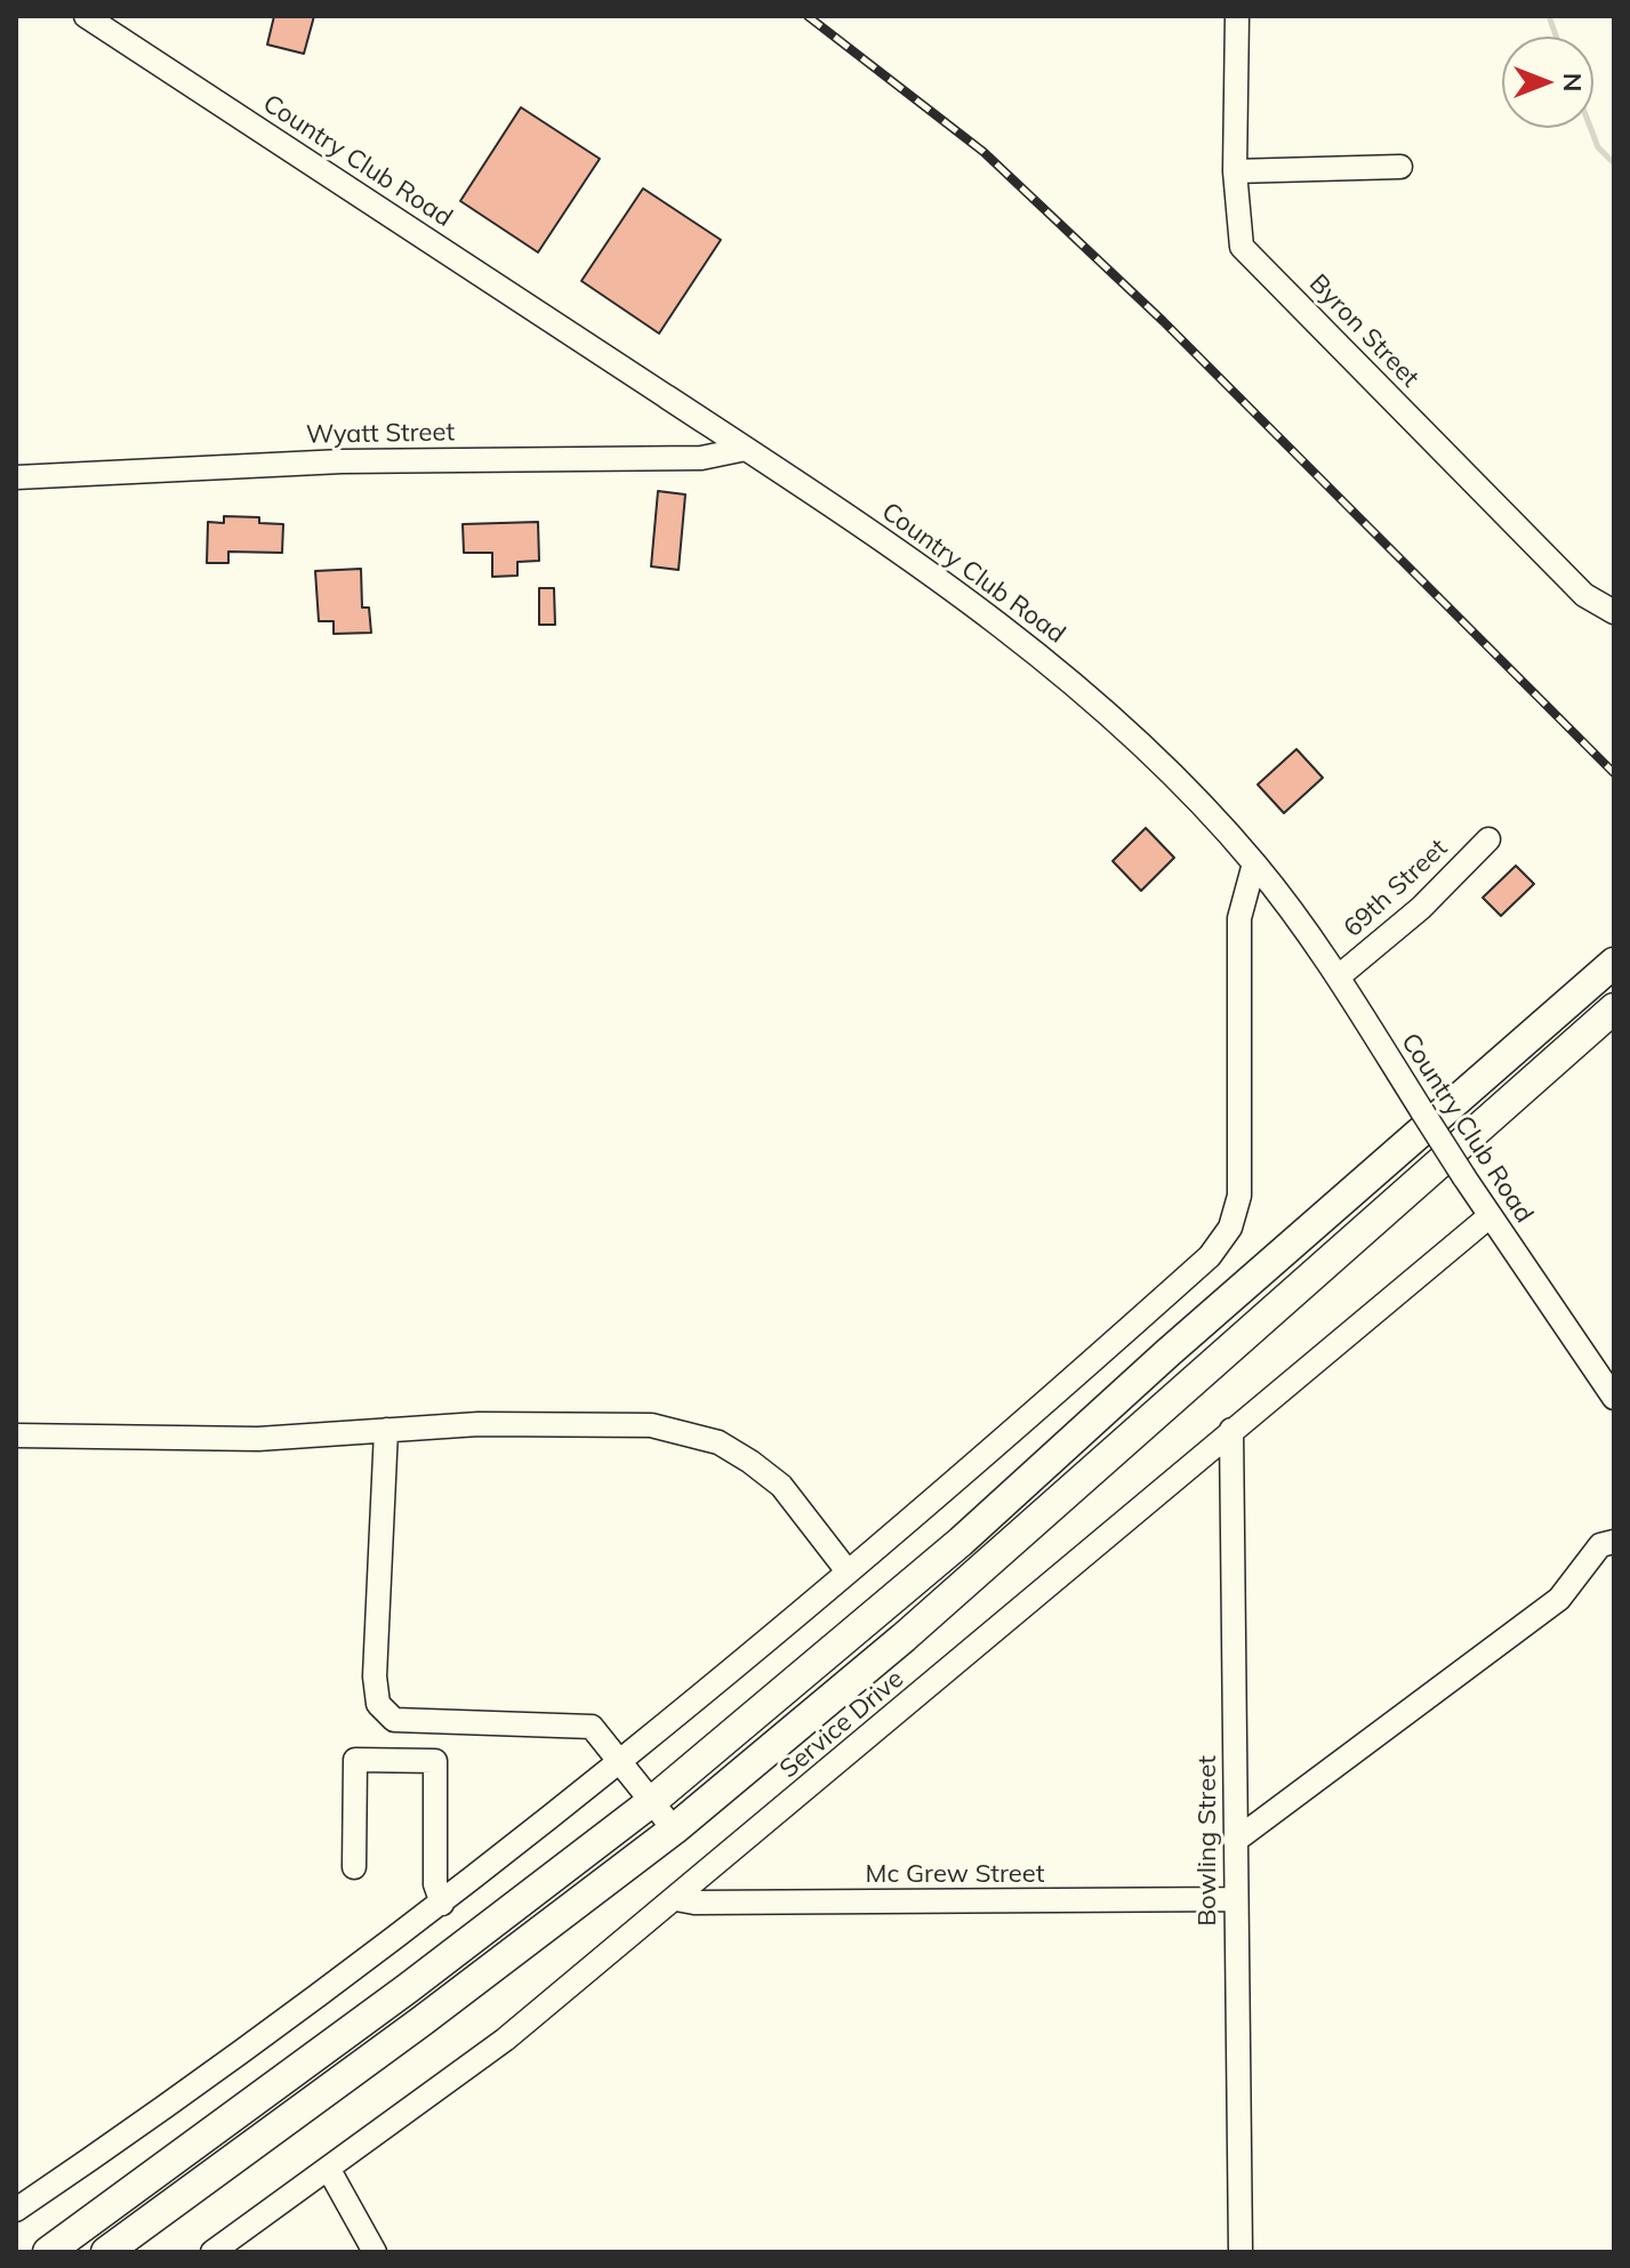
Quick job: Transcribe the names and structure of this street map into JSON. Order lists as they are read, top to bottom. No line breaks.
{"streets":{"street":["Country Club Road","Byron Street","Wyatt Street","69th Street","Service Drive","Bowling Street","Mc Grew Street"]},"crossings":[["Country Club Road","Wyatt Street"],["Country Club Road","69th Street"],["Country Club Road","Service Drive"],["Service Drive","Bowling Street"],["Service Drive","Mc Grew Street"],["Bowling Street","Mc Grew Street"]],"north":"right"}
